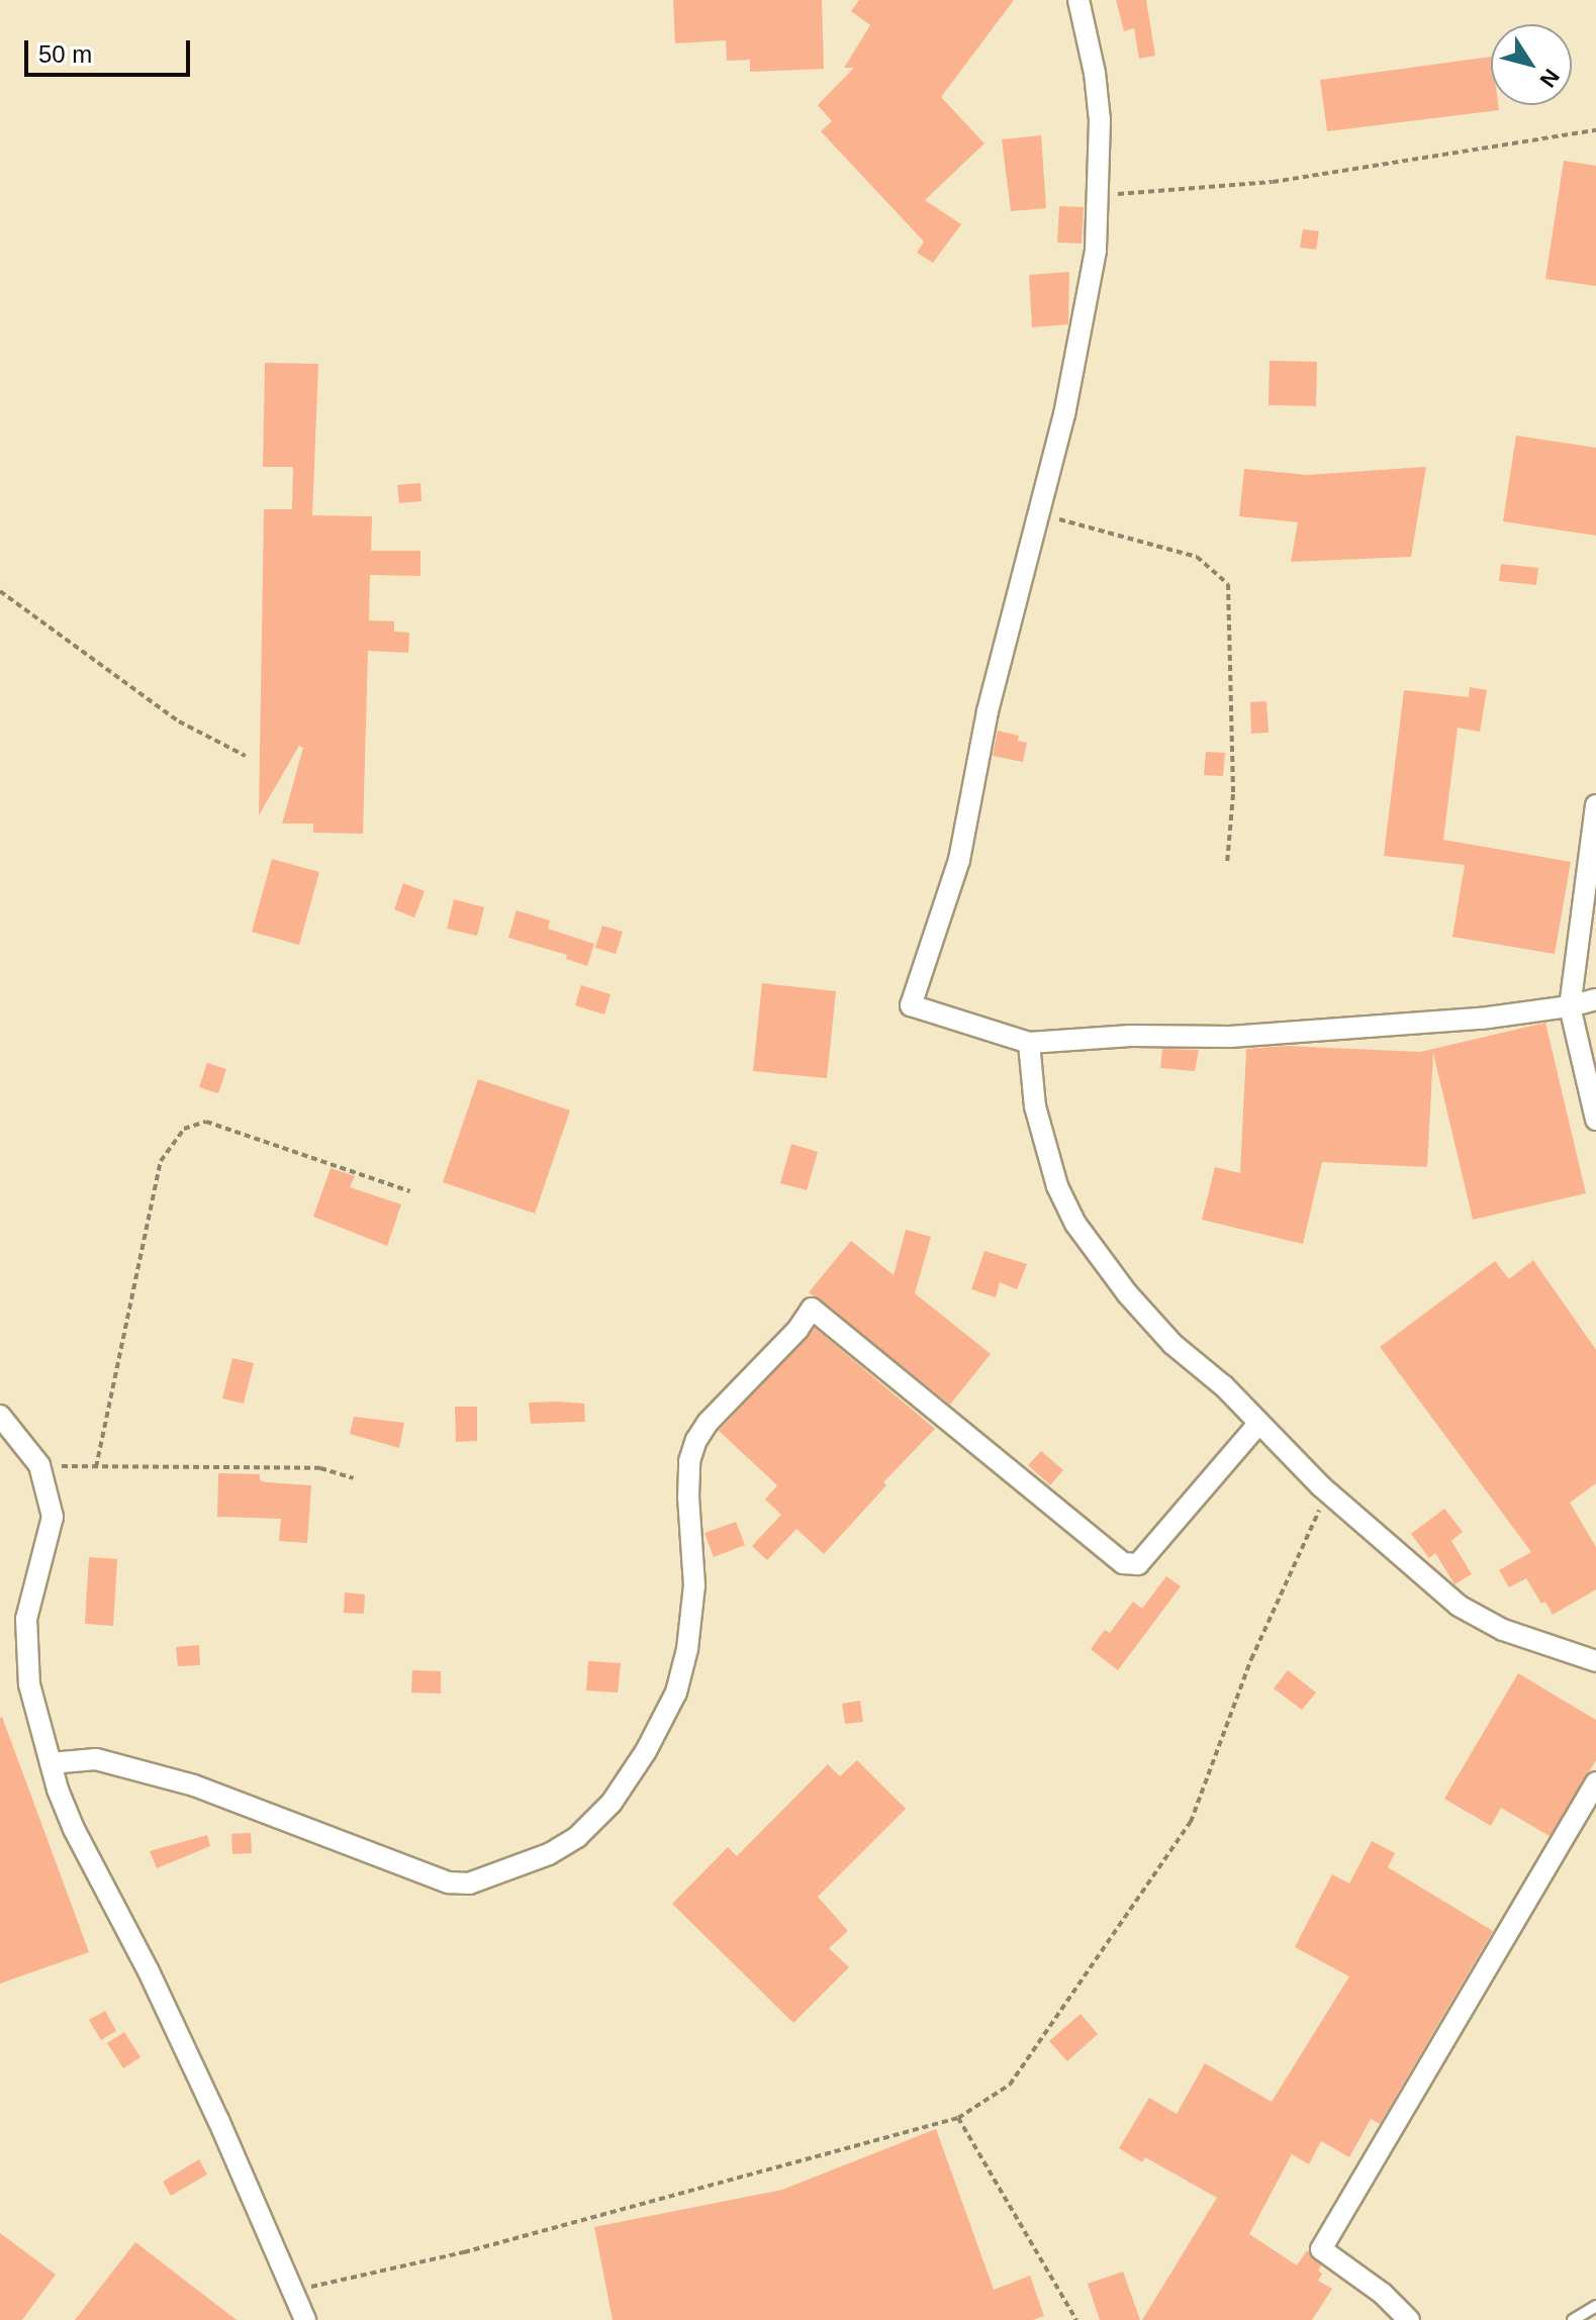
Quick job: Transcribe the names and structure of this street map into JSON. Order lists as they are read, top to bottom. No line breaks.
{"scale_bar":"50 m","north":"bottom right"}
